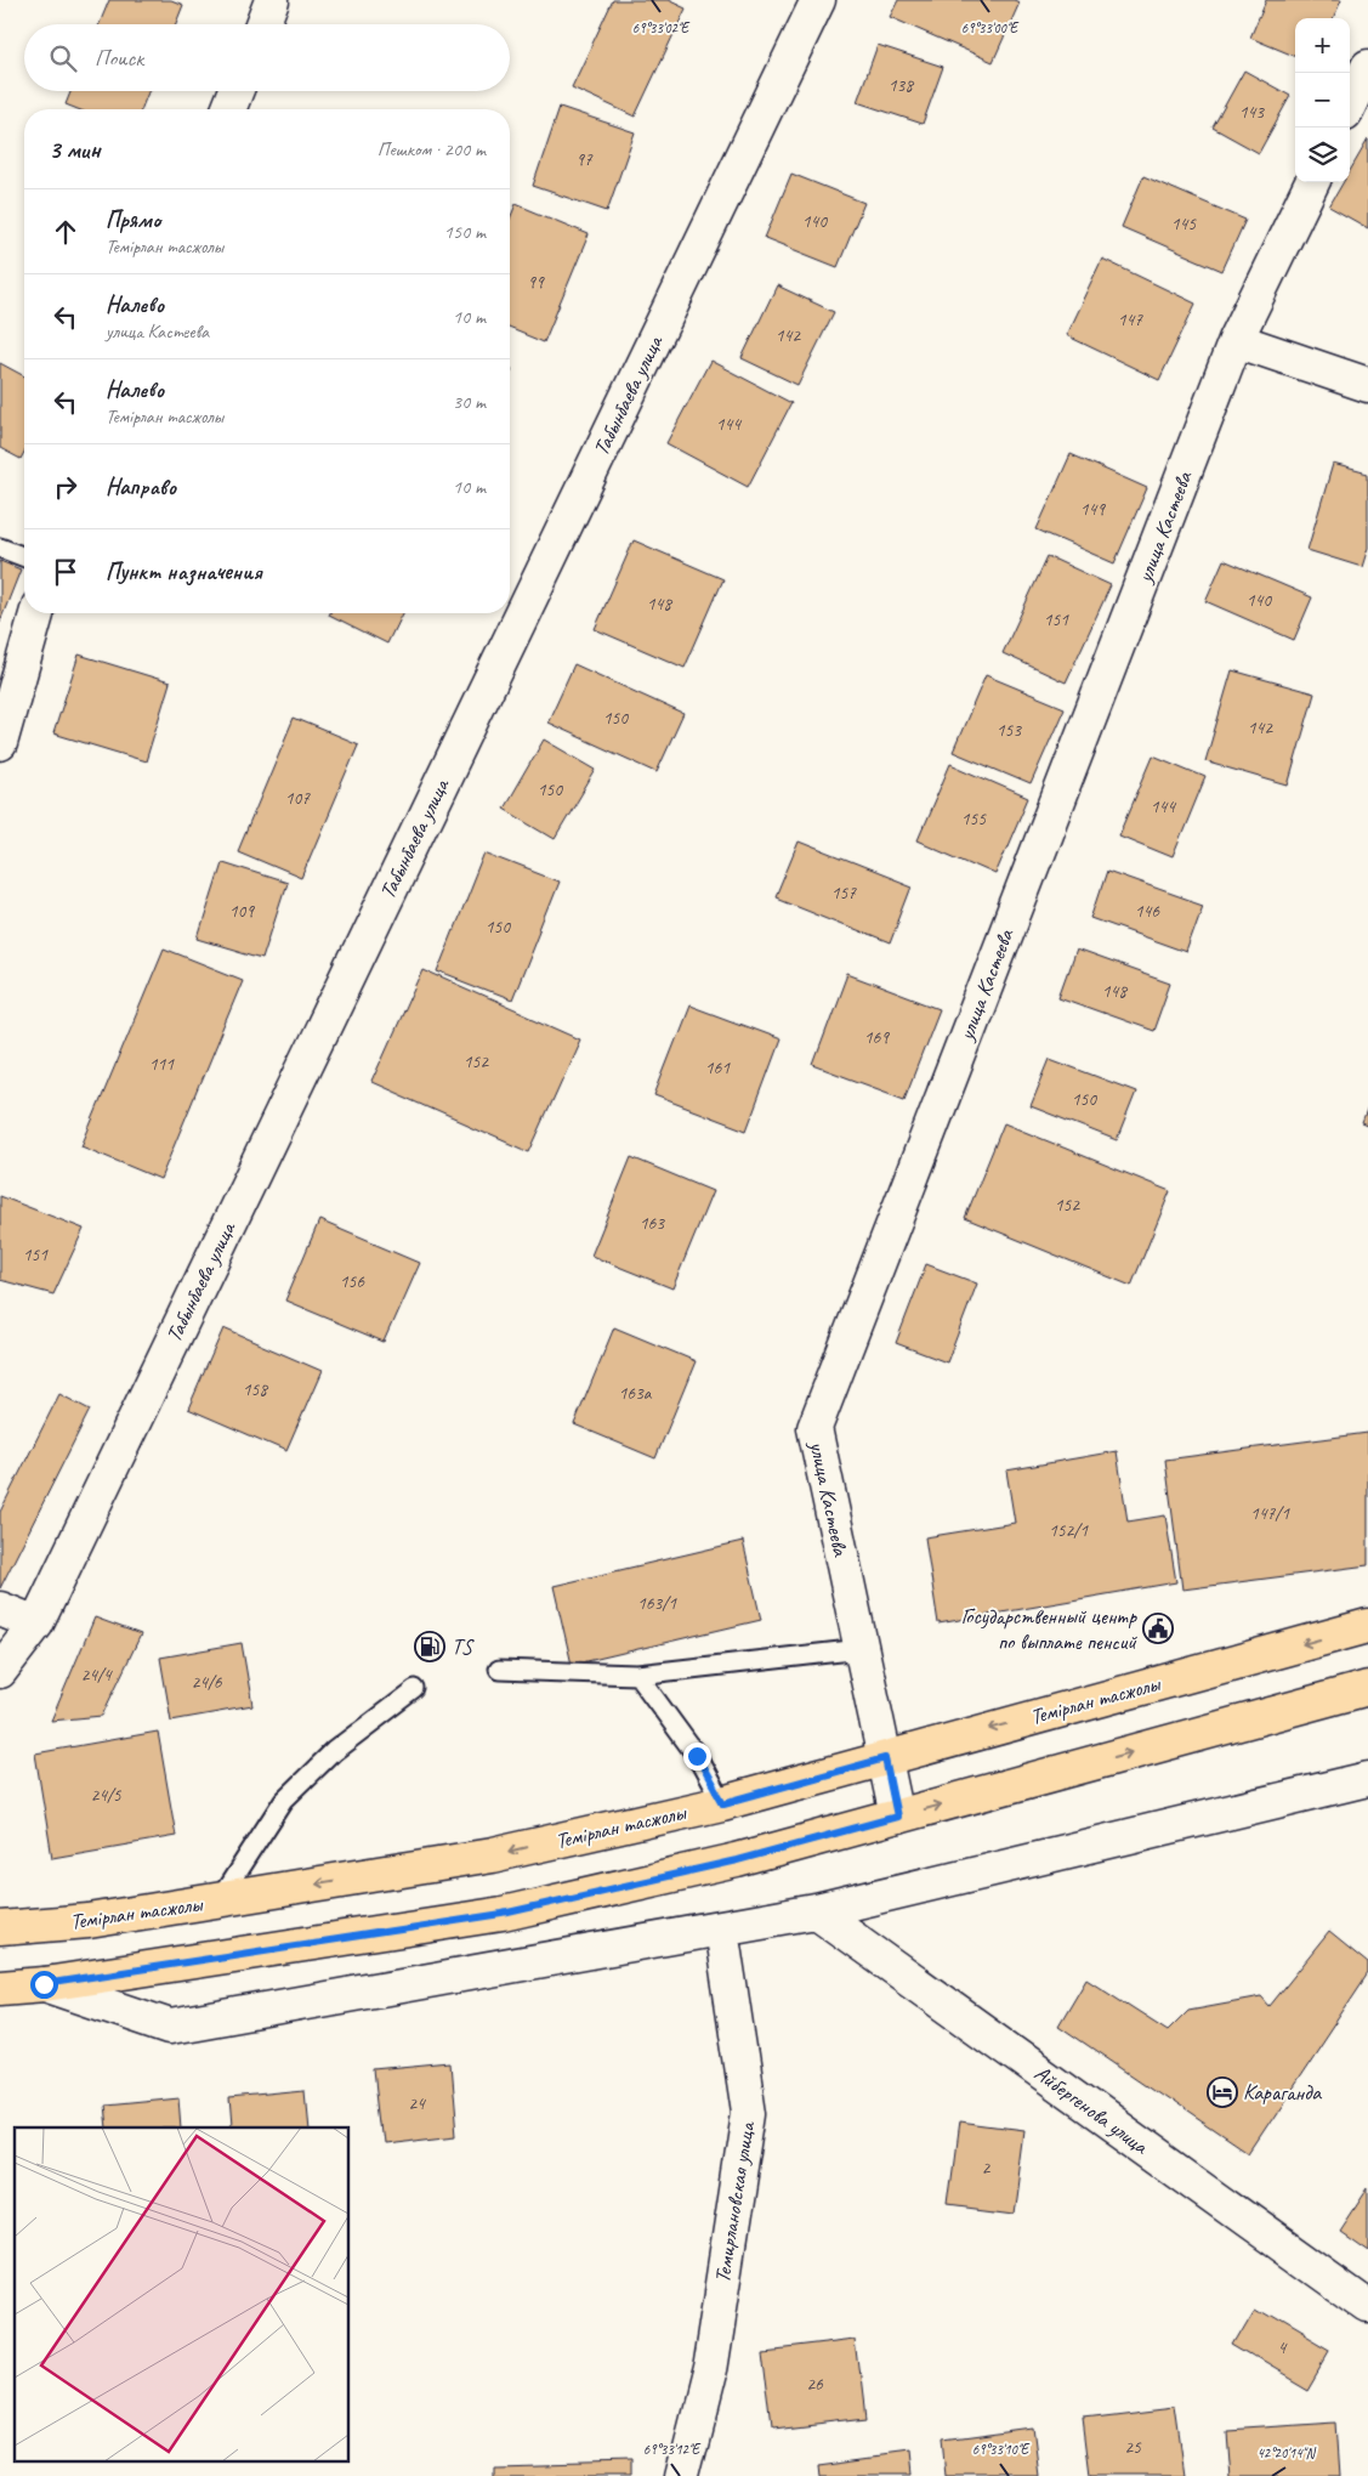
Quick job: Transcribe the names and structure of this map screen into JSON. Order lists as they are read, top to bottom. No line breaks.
{"streets":{"main road":["Темірлан тасжолы"],"street":["Табынбаева улица","улица Кастеева","Айбергенова улица","Темирлановская улица"]},"crossings":[["улица Кастеева","Темірлан тасжолы"]],"places":{"public building":["Государственный центр по выплате пенсий"],"fuel station":["TS"],"hotel":["Караганда"]},"house_numbers":["138","143","97","140","145","99","147","142","144","149","140","148","151","150","142","153","150","107","144","155","157","109","146","150","148","169","152","111","161","150","152","163","151","156","158","163а","147/1","152/1","163/1","24/4","24/6","24/5","24","2","4","26","25"],"page":{"map_buttons":["+","−"],"search":"Поиск","heading":["3 мин","Пешком · 200 m"],"list":[["Прямо","Темірлан тасжолы","150 m"],["Налево","улица Кастеева","10 m"],["Налево","Темірлан тасжолы","30 m"],["Направо","10 m"],"Пункт назначения"]},"coordinates":["69°33'00\"E","69°33'02\"E","69°33'12\"E","69°33'10\"E","42°20'14\"N"]}
